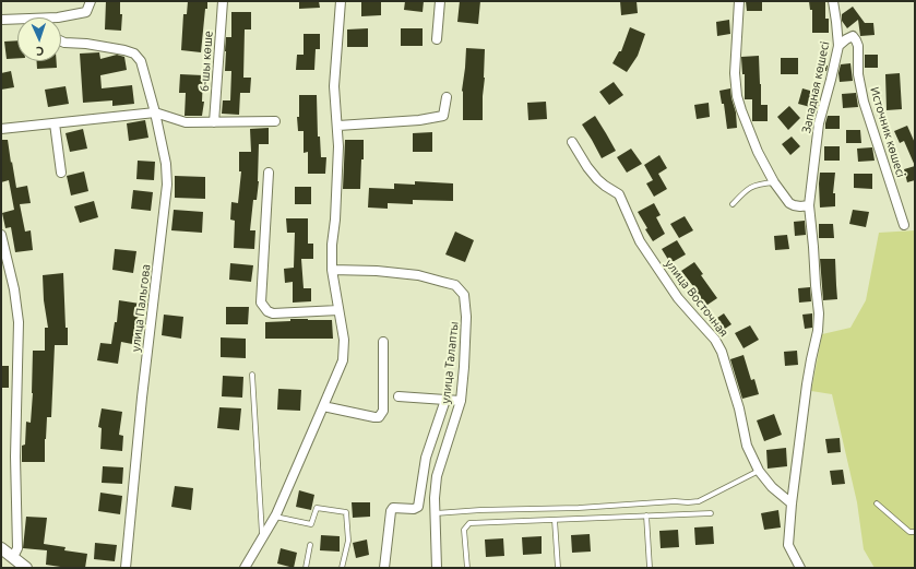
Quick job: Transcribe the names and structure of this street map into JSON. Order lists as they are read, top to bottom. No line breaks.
{"streets":{"street":["6-шы көше","Западная көшесі","Источник көшесі","улица Восточная","улица Пальгова","улица Талапты"]},"crossings":[["Западная көшесі","Источник көшесі"],["Западная көшесі","улица Восточная"]],"north":"bottom"}
